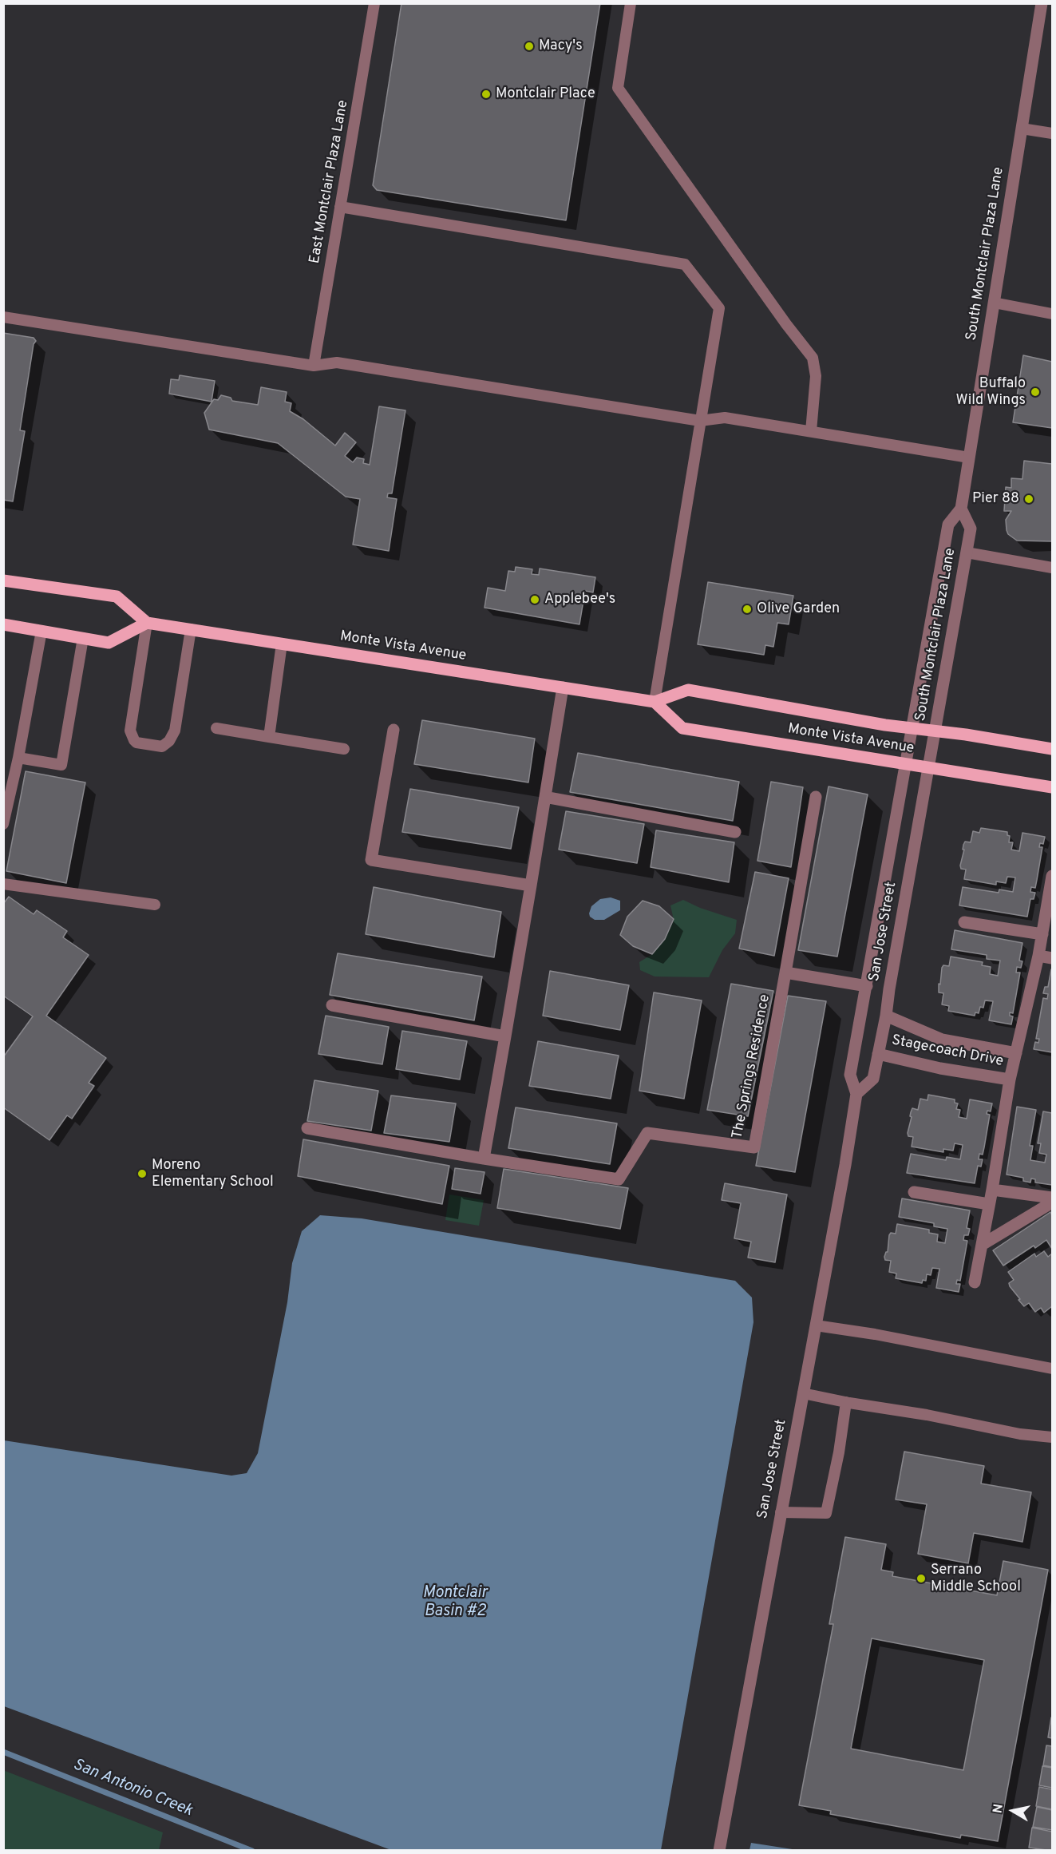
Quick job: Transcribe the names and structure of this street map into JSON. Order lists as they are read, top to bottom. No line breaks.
{"streets":{"main road":["Monte Vista Avenue"],"street":["South Montclair Plaza Lane","San Jose Street","Stagecoach Drive","The Springs Residence"],"lane":["East Montclair Plaza Lane"]},"crossings":[["South Montclair Plaza Lane","Monte Vista Avenue"],["South Montclair Plaza Lane","San Jose Street"],["Monte Vista Avenue","San Jose Street"],["San Jose Street","Stagecoach Drive"]],"water":["Montclair Basin #2","San Antonio Creek"],"places":["Macy's","Montclair Place","Buffalo Wild Wings","Pier 88","Applebee's","Olive Garden","Moreno Elementary School","Serrano Middle School"],"north":"left"}
